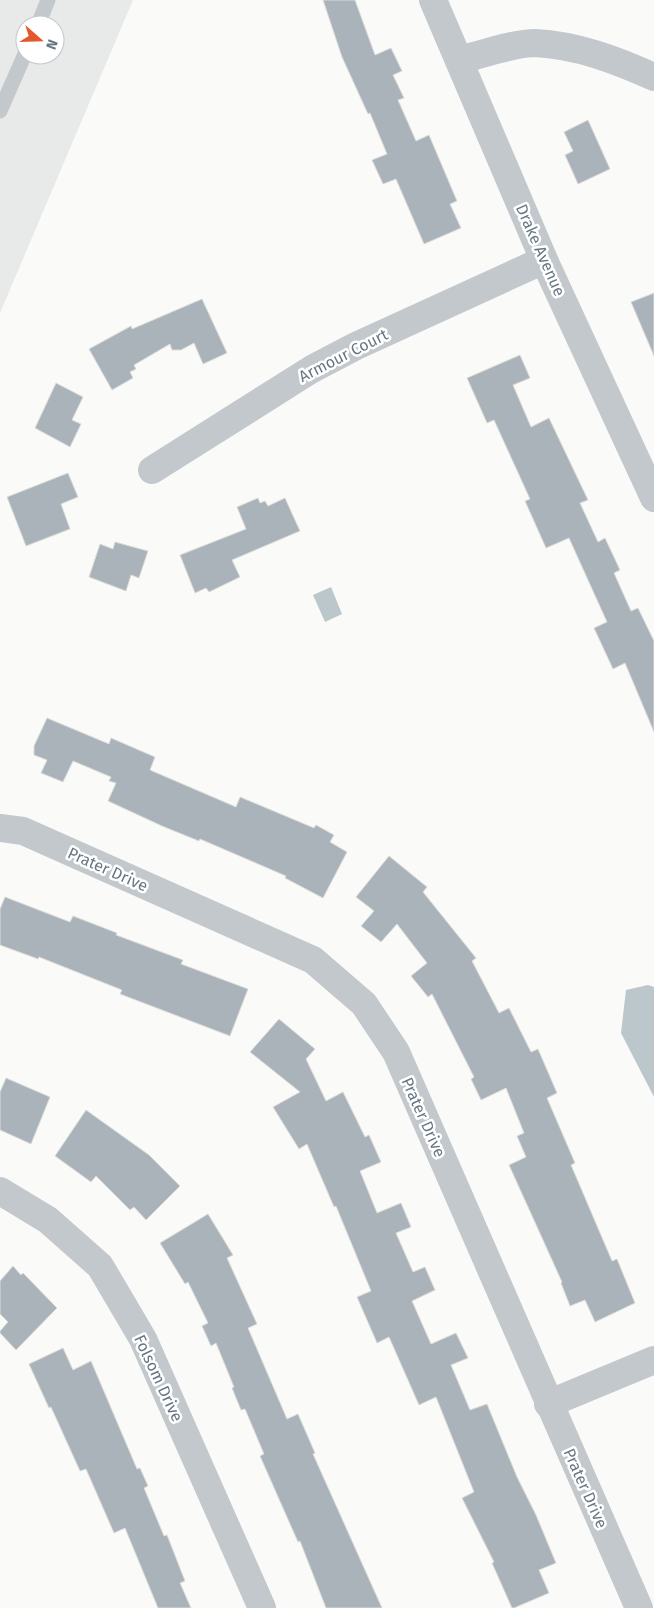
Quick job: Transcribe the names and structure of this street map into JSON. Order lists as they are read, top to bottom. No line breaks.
{"streets":{"street":["Drake Avenue","Armour Court","Prater Drive","Folsom Drive"]},"crossings":[["Drake Avenue","Armour Court"]],"north":"right"}
